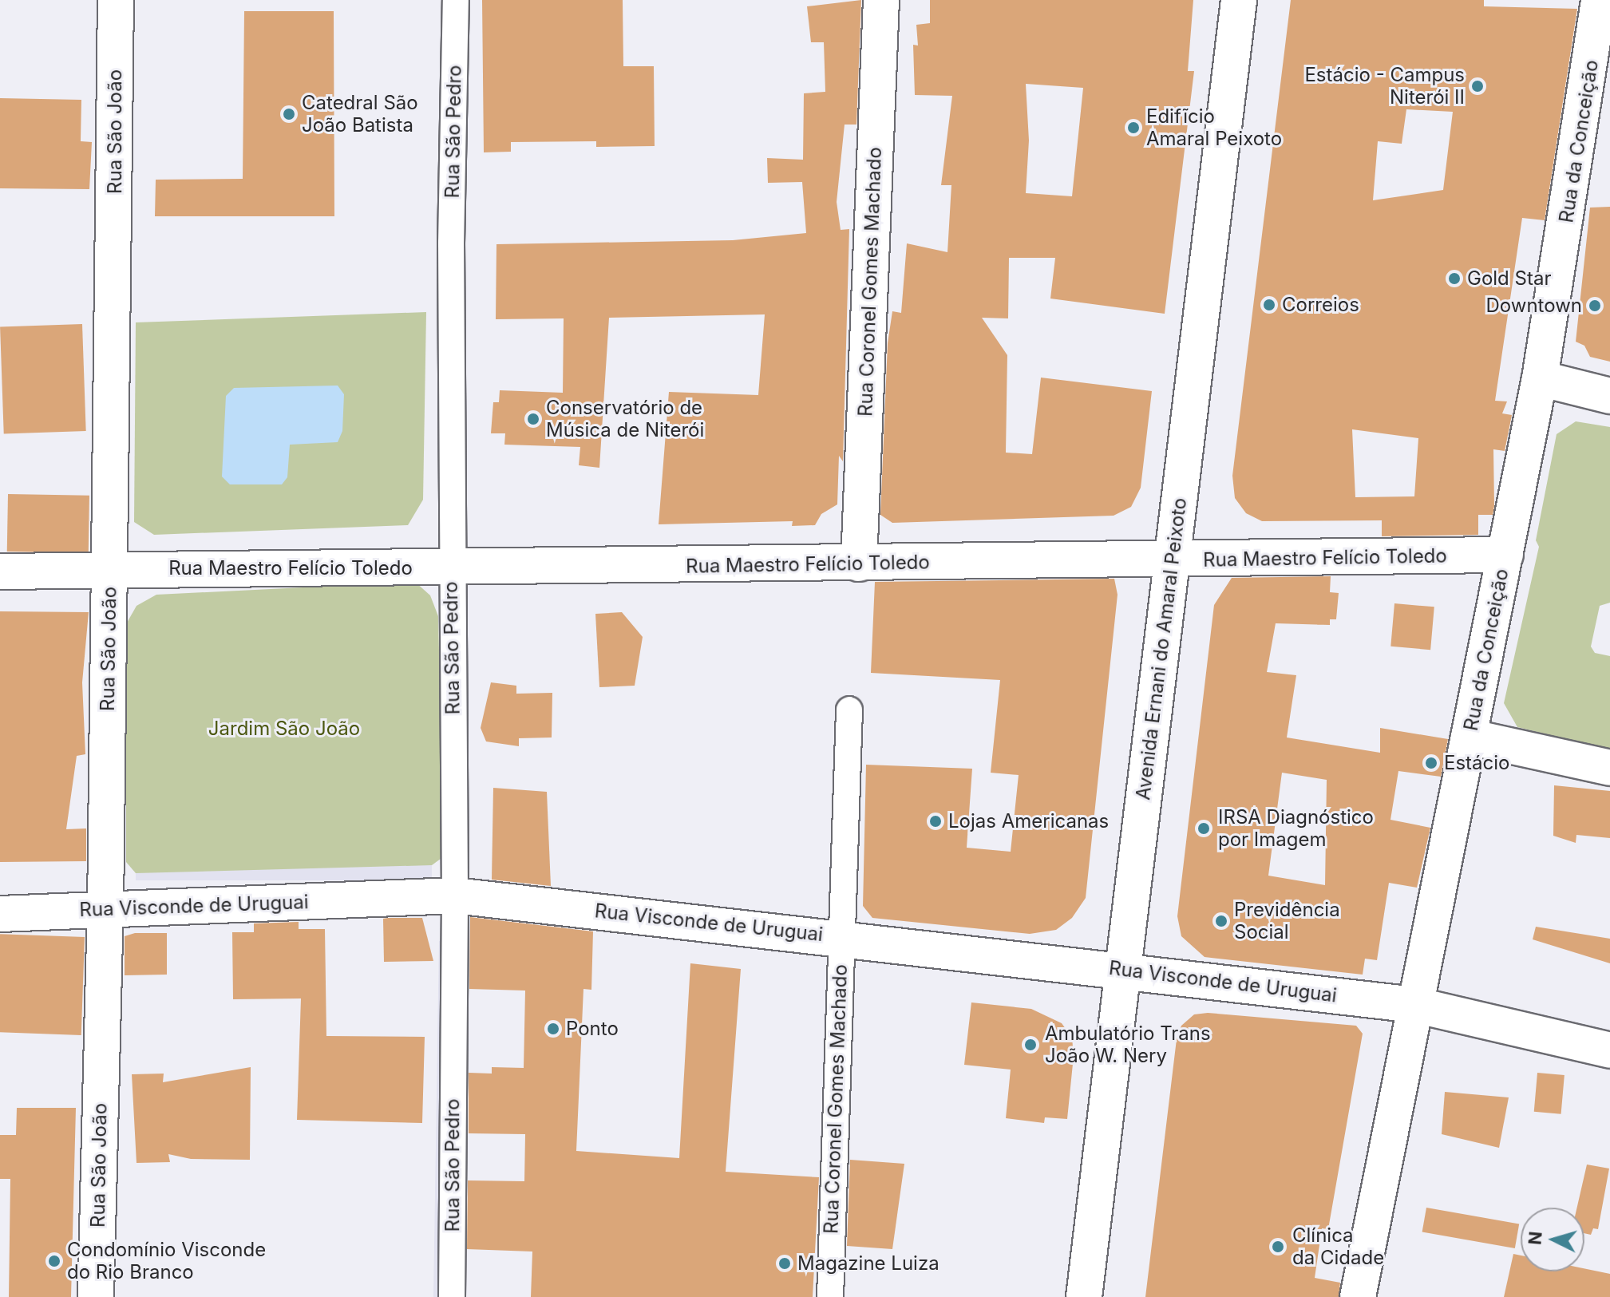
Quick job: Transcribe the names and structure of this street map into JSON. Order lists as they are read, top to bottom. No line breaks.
{"streets":{"street":["Rua São João","Rua São Pedro","Rua da Conceição","Rua Coronel Gomes Machado","Rua Maestro Felício Toledo","Avenida Ernani do Amaral Peixoto","Rua Visconde de Uruguai"]},"crossings":[["Rua São João","Rua Maestro Felício Toledo"],["Rua São João","Rua Visconde de Uruguai"],["Rua São Pedro","Rua Maestro Felício Toledo"],["Rua São Pedro","Rua Visconde de Uruguai"],["Rua da Conceição","Rua Maestro Felício Toledo"],["Rua da Conceição","Rua Visconde de Uruguai"],["Rua Coronel Gomes Machado","Rua Maestro Felício Toledo"],["Rua Coronel Gomes Machado","Rua Visconde de Uruguai"],["Rua Maestro Felício Toledo","Avenida Ernani do Amaral Peixoto"],["Avenida Ernani do Amaral Peixoto","Rua Visconde de Uruguai"]],"parks":["Jardim São João"],"places":["Estácio - Campus Niterói II","Catedral São João Batista","Edifĩcio Amaral Peixoto","Gold Star","Correios","Downtown","Conservatório de Música de Niterói","Estácio","Lojas Americanas","IRSA Diagnóstico por Imagem","Previdência Social","Ponto","Ambulatório Trans João W. Nery","Clínica da Cidade","Condomínio Visconde do Rio Branco","Magazine Luiza"],"north":"left"}
